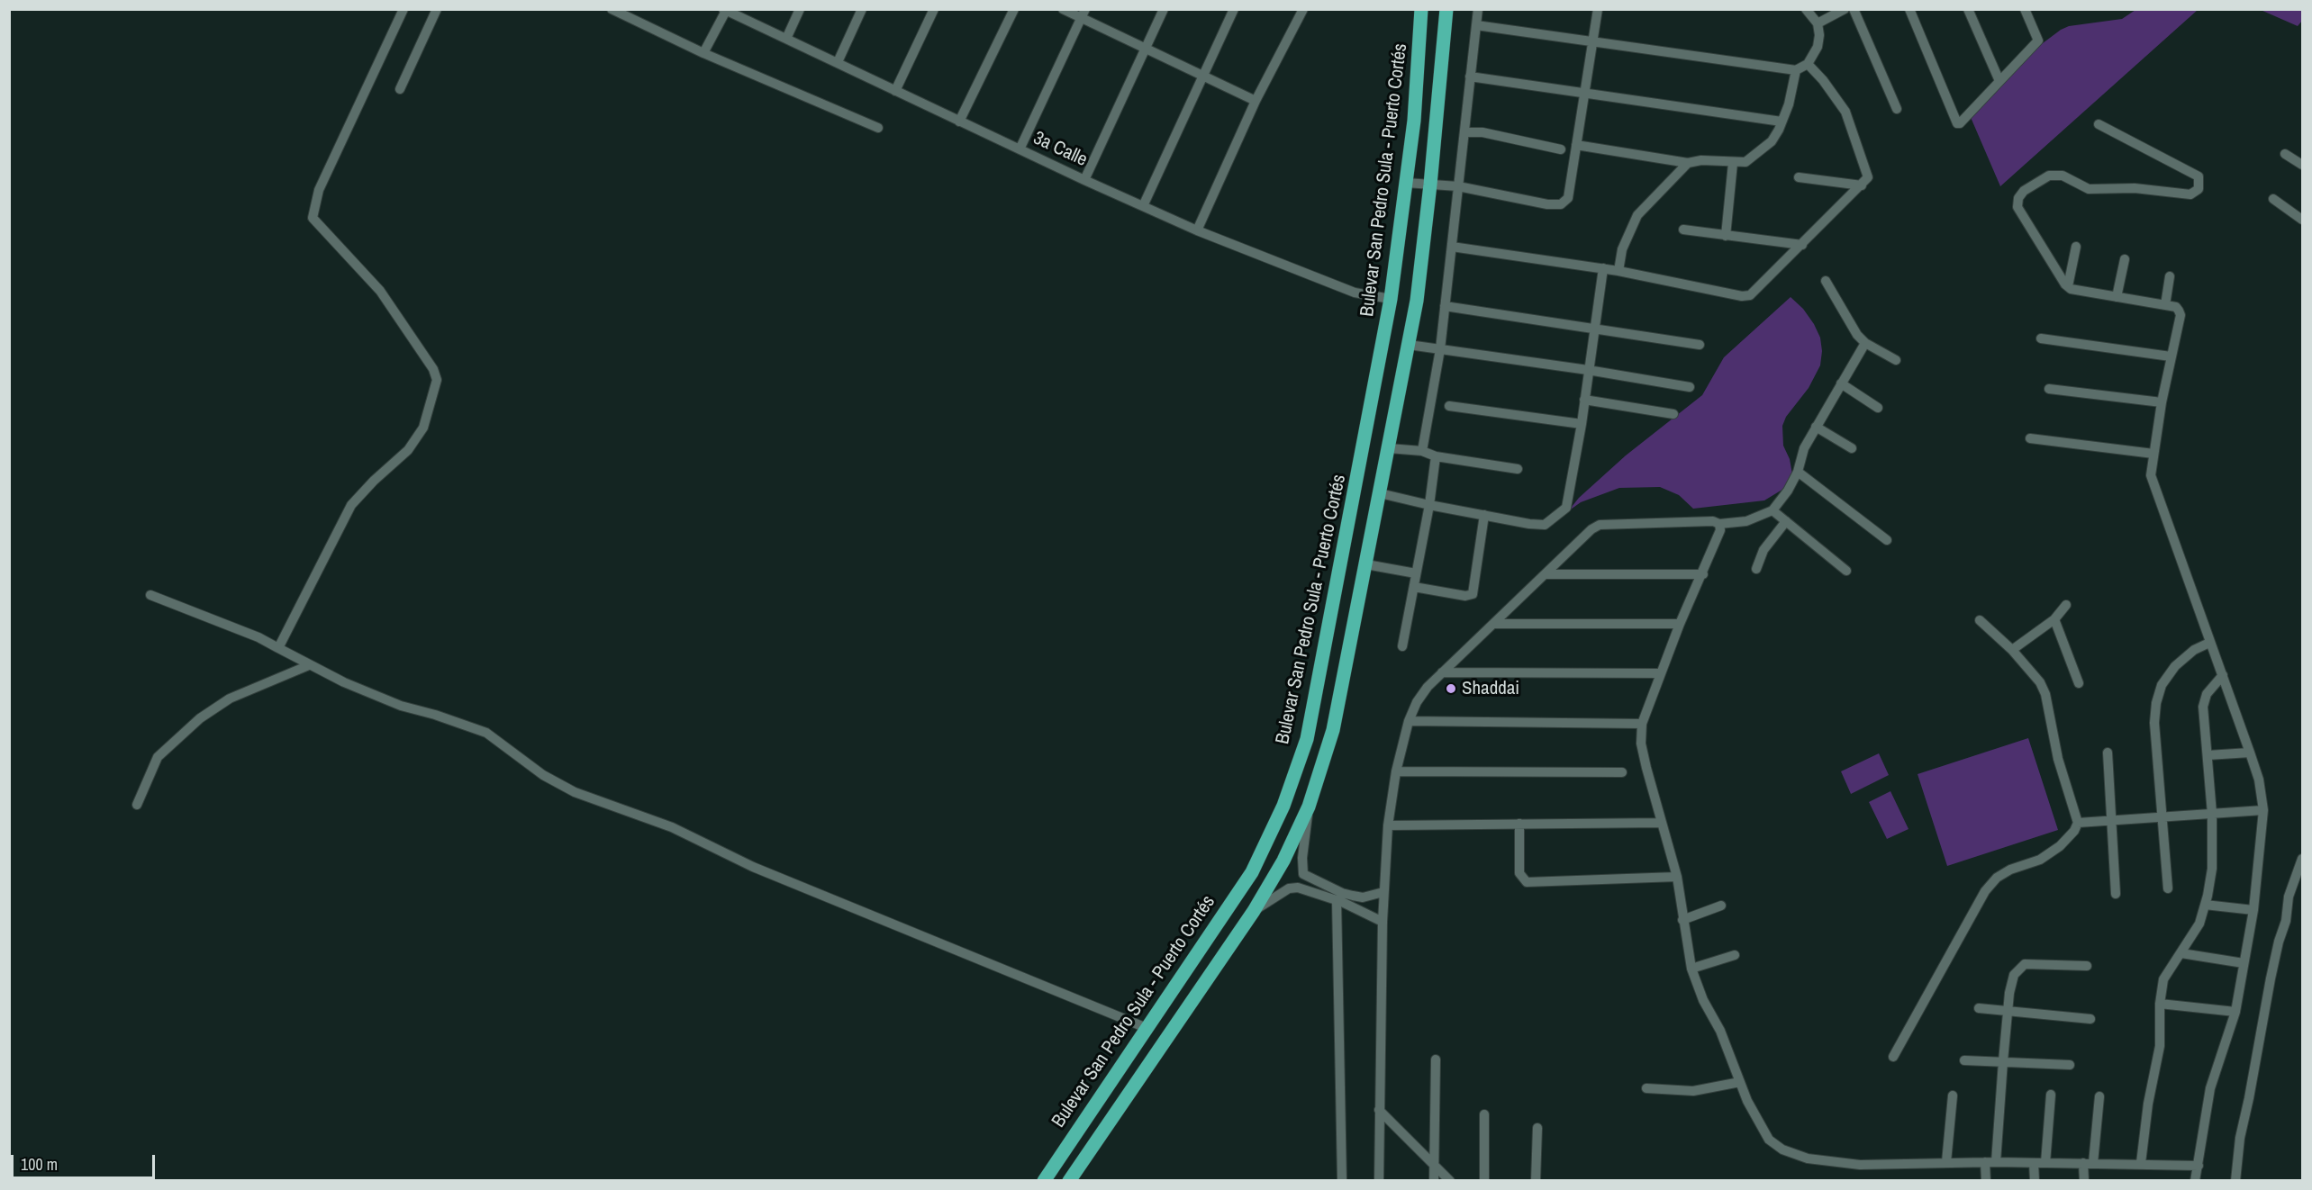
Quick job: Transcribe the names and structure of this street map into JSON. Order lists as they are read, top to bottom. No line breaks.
{"streets":{"highway":["Bulevar San Pedro Sula - Puerto Cortés"],"street":["3a Calle"]},"crossings":[["3a Calle","Bulevar San Pedro Sula - Puerto Cortés"]],"places":["Shaddai"],"scale_bar":"100 m"}
